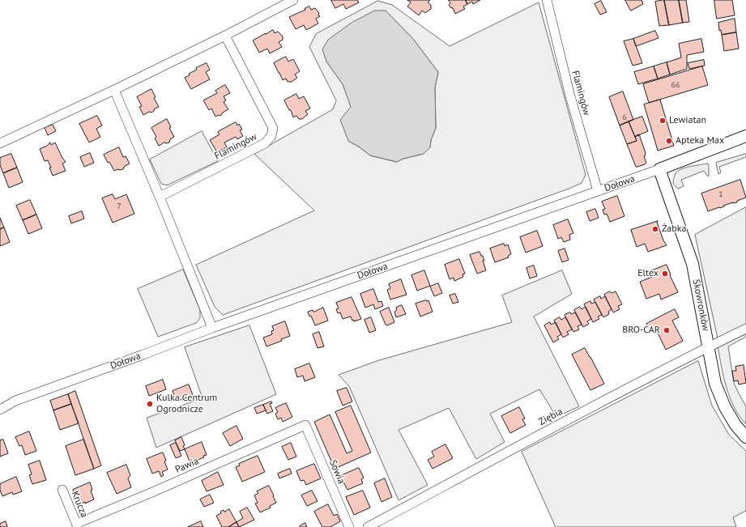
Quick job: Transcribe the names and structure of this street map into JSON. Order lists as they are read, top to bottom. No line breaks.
{"streets":{"street":["Flamingów","Dołowa","Skowronków","Ziębia","Pawia","Sowia","Krucza"]},"crossings":[["Flamingów","Dołowa"],["Dołowa","Skowronków"],["Skowronków","Ziębia"],["Pawia","Sowia"],["Pawia","Krucza"]],"places":["Lewiatan","Apteka Max","Żabka","Eltex","BRO-CAR","Kulka Centrum Ogrodnicze"],"house_numbers":["66","6","1","7"]}
